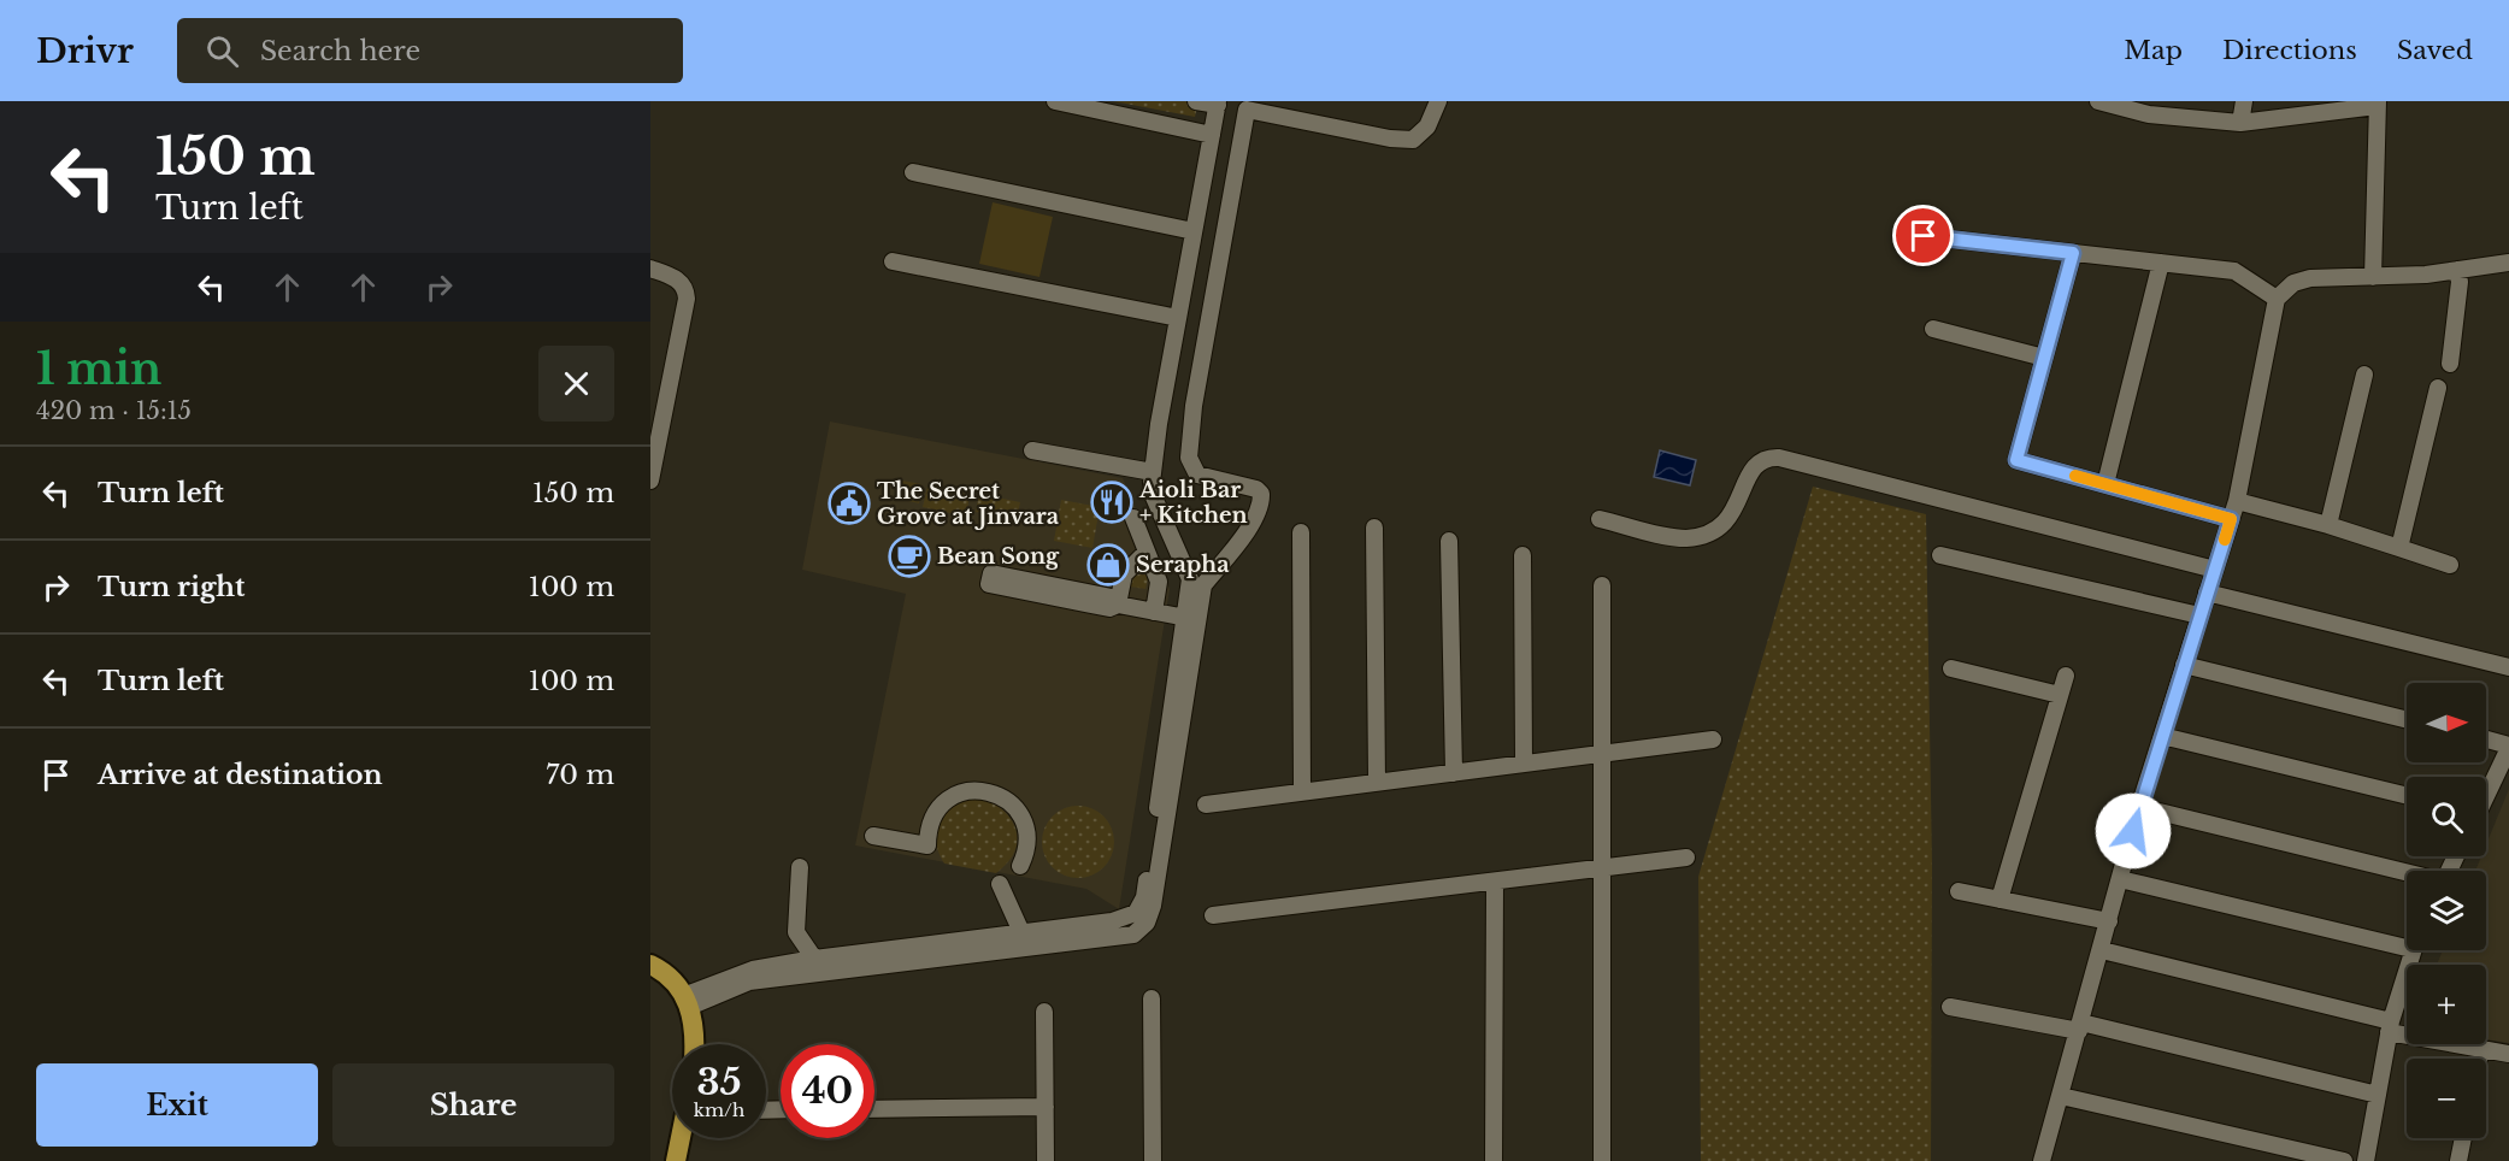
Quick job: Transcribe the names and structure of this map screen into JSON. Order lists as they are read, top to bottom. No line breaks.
{"places":{"restaurant":["Aioli Bar + Kitchen"],"public building":["The Secret Grove at Jinvara"],"cafe":["Bean Song"],"shop":["Serapha"]},"north":"right","page":{"header":"Drivr","search":"Search here","nav":["Map","Directions","Saved"],"turn":["150 m","Turn left"],"heading":["1 min","420 m · 15:15"],"list":[{"name":"Turn left","value":"150 m"},{"name":"Turn right","value":"100 m"},{"name":"Turn left","value":"100 m"},{"name":"Arrive at destination","value":"70 m"}],"map_buttons":["+","−"],"speed":"35 km/h","limit":"40","buttons":["Exit","Share"]}}
